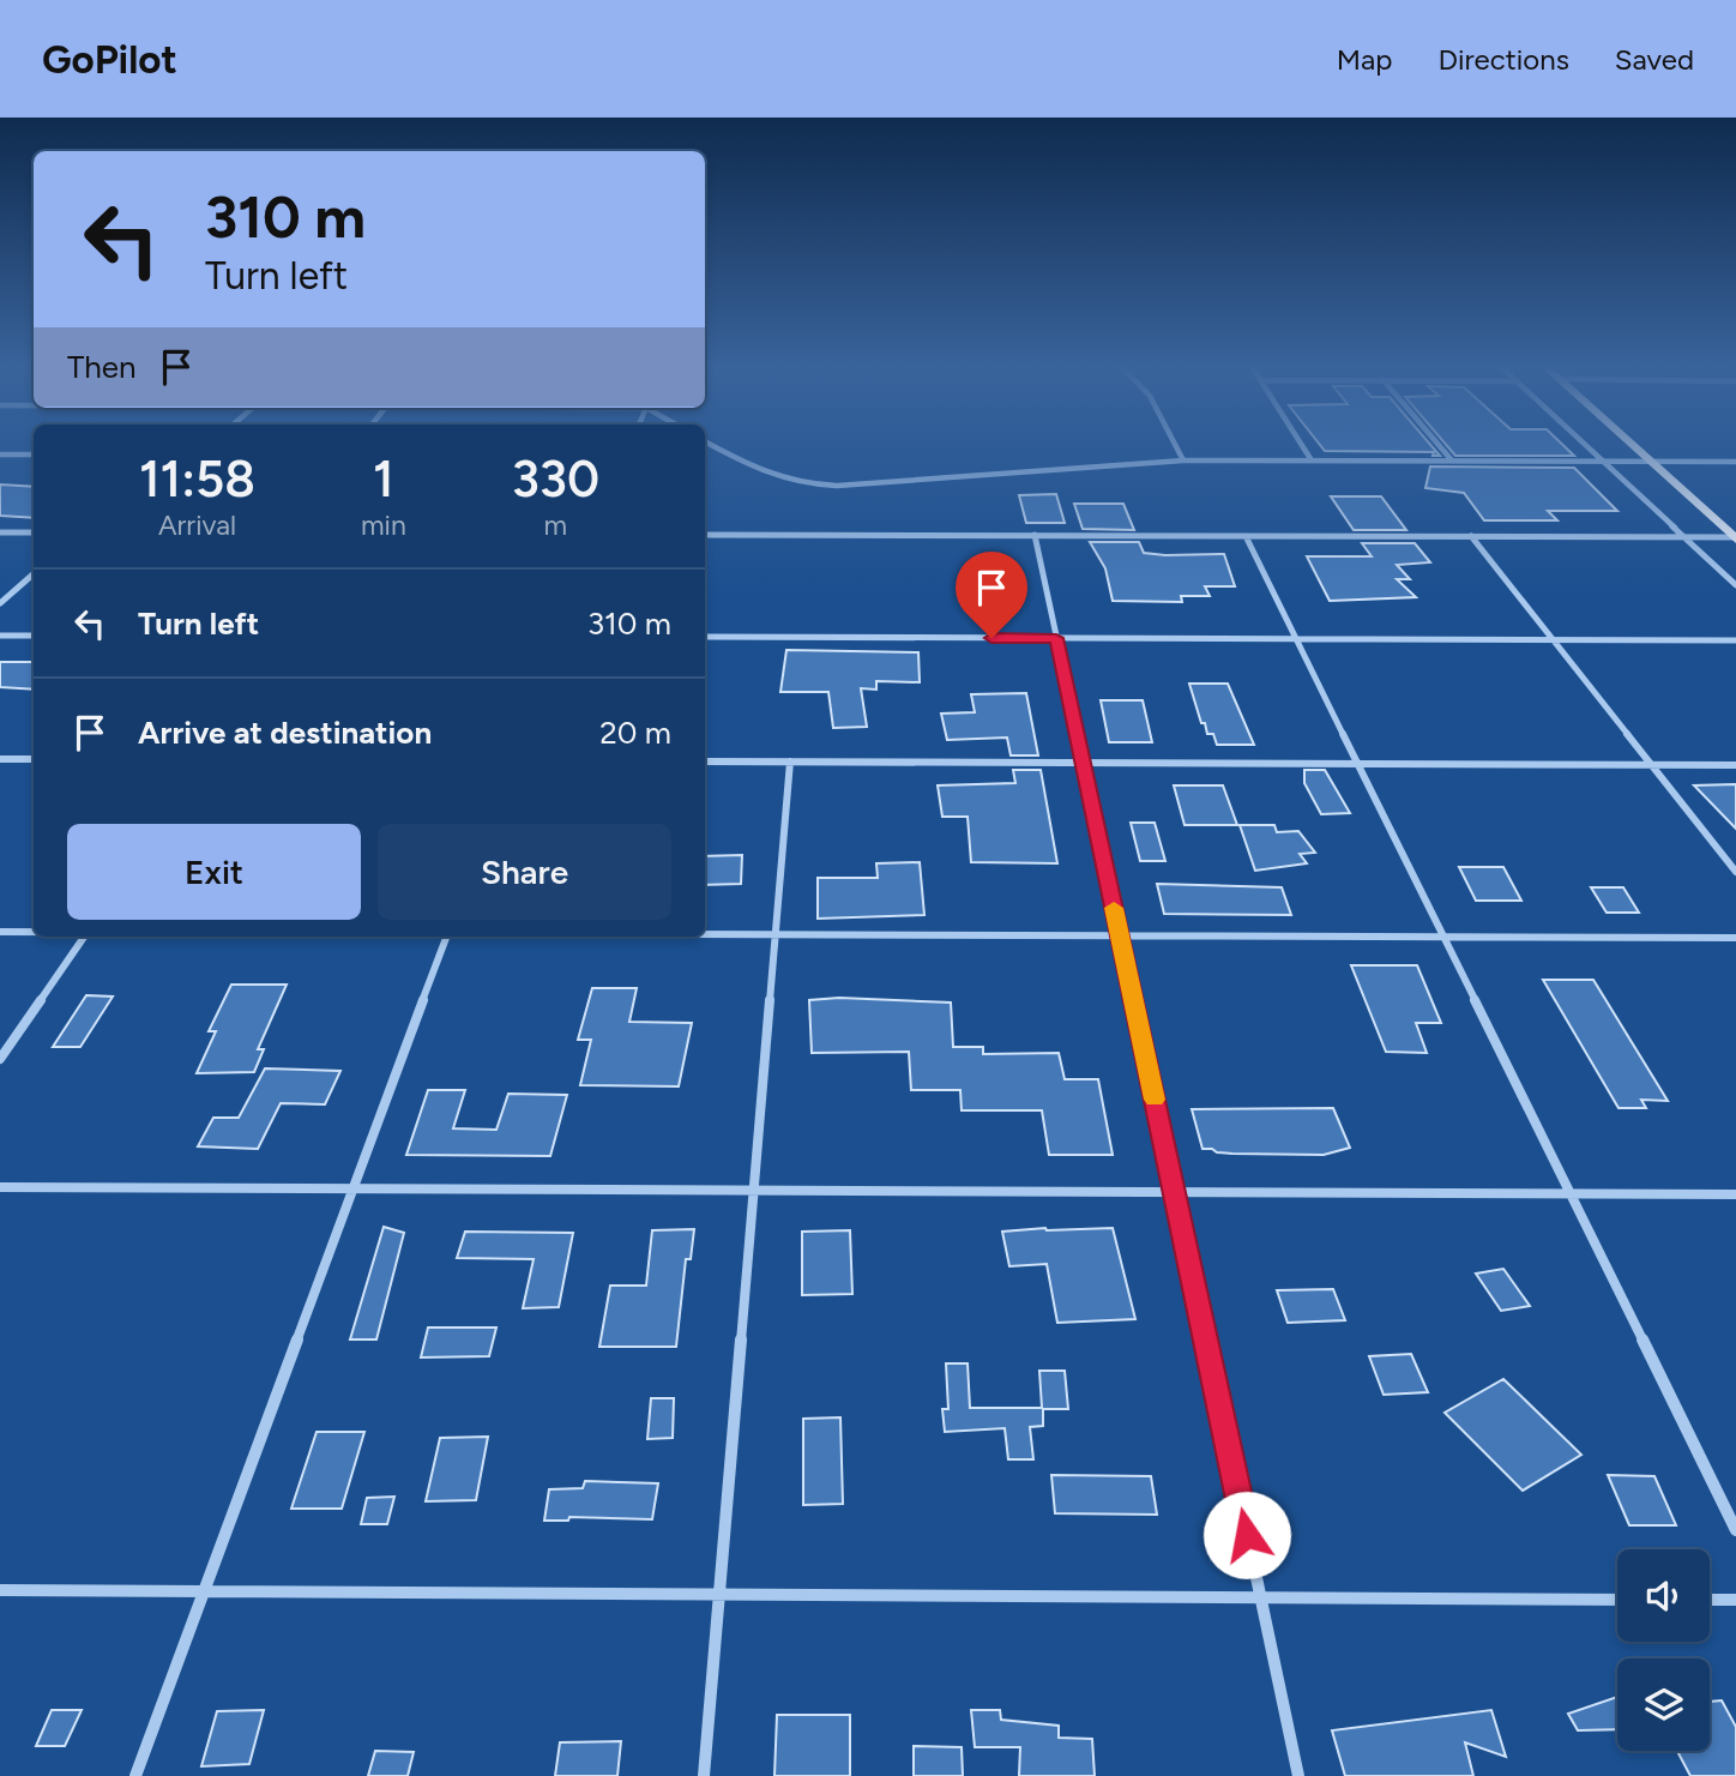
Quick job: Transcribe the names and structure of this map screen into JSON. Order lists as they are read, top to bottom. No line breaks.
{"page":{"header":"GoPilot","nav":["Map","Directions","Saved"],"turn":["310 m","Turn left"],"then":"Then","eta":["11:58","Arrival","1","min","330","m"],"list":[{"name":"Turn left","value":"310 m"},{"name":"Arrive at destination","value":"20 m"}],"buttons":["Exit","Share"]}}
